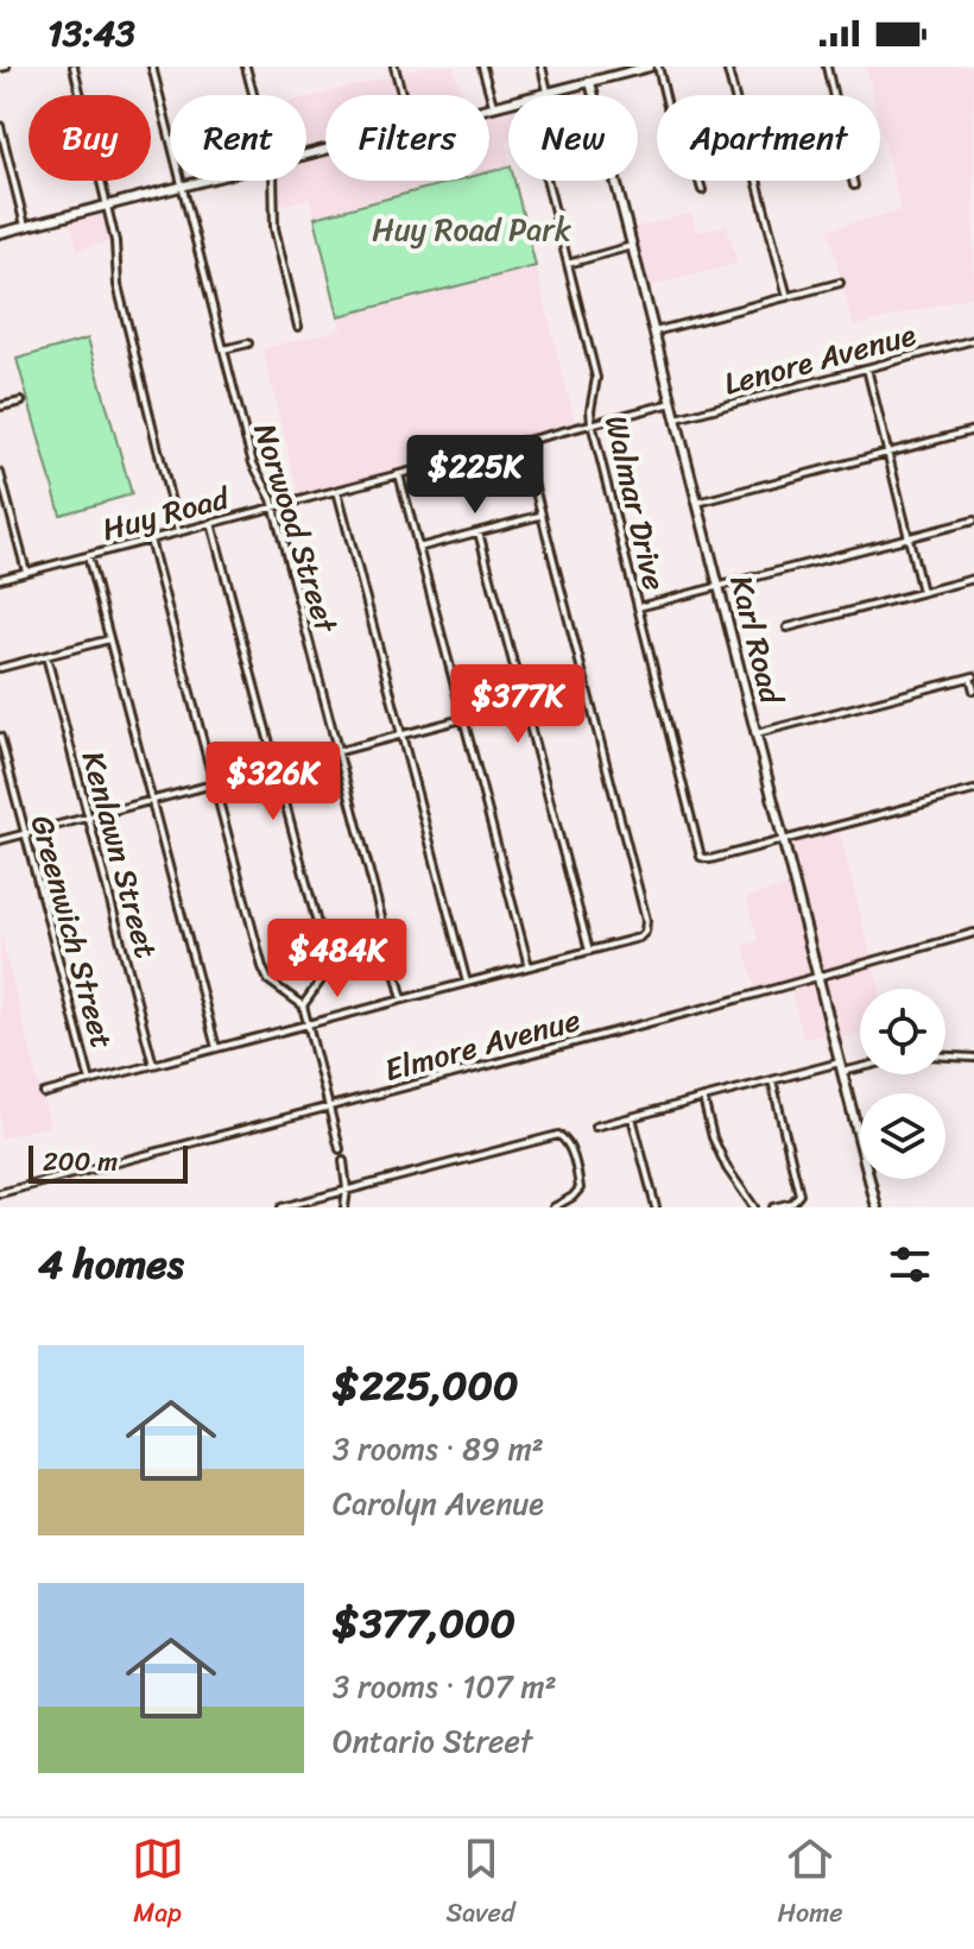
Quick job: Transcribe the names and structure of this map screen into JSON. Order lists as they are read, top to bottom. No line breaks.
{"streets":{"main road":["Karl Road"],"street":["Lenore Avenue","Walmar Drive","Huy Road","Norwood Street","Kenlawn Street","Greenwich Street","Elmore Avenue"]},"crossings":[["Lenore Avenue","Karl Road"],["Walmar Drive","Huy Road"],["Walmar Drive","Karl Road"],["Huy Road","Norwood Street"],["Huy Road","Karl Road"],["Karl Road","Elmore Avenue"]],"parks":["Huy Road Park"],"scale_bar":"200 m","page":{"status":"13:43","chip":["Buy","Rent","Filters","New","Apartment"],"price":["$225K","$377K","$326K","$484K"],"scale":"200 m","heading":"4 homes","list":[{"name":"$225,000","note":"3 rooms · 89 m² · Carolyn Avenue"},{"name":"$377,000","note":"3 rooms · 107 m² · Ontario Street"}],"tabs":["Map","Saved","Home"]}}
